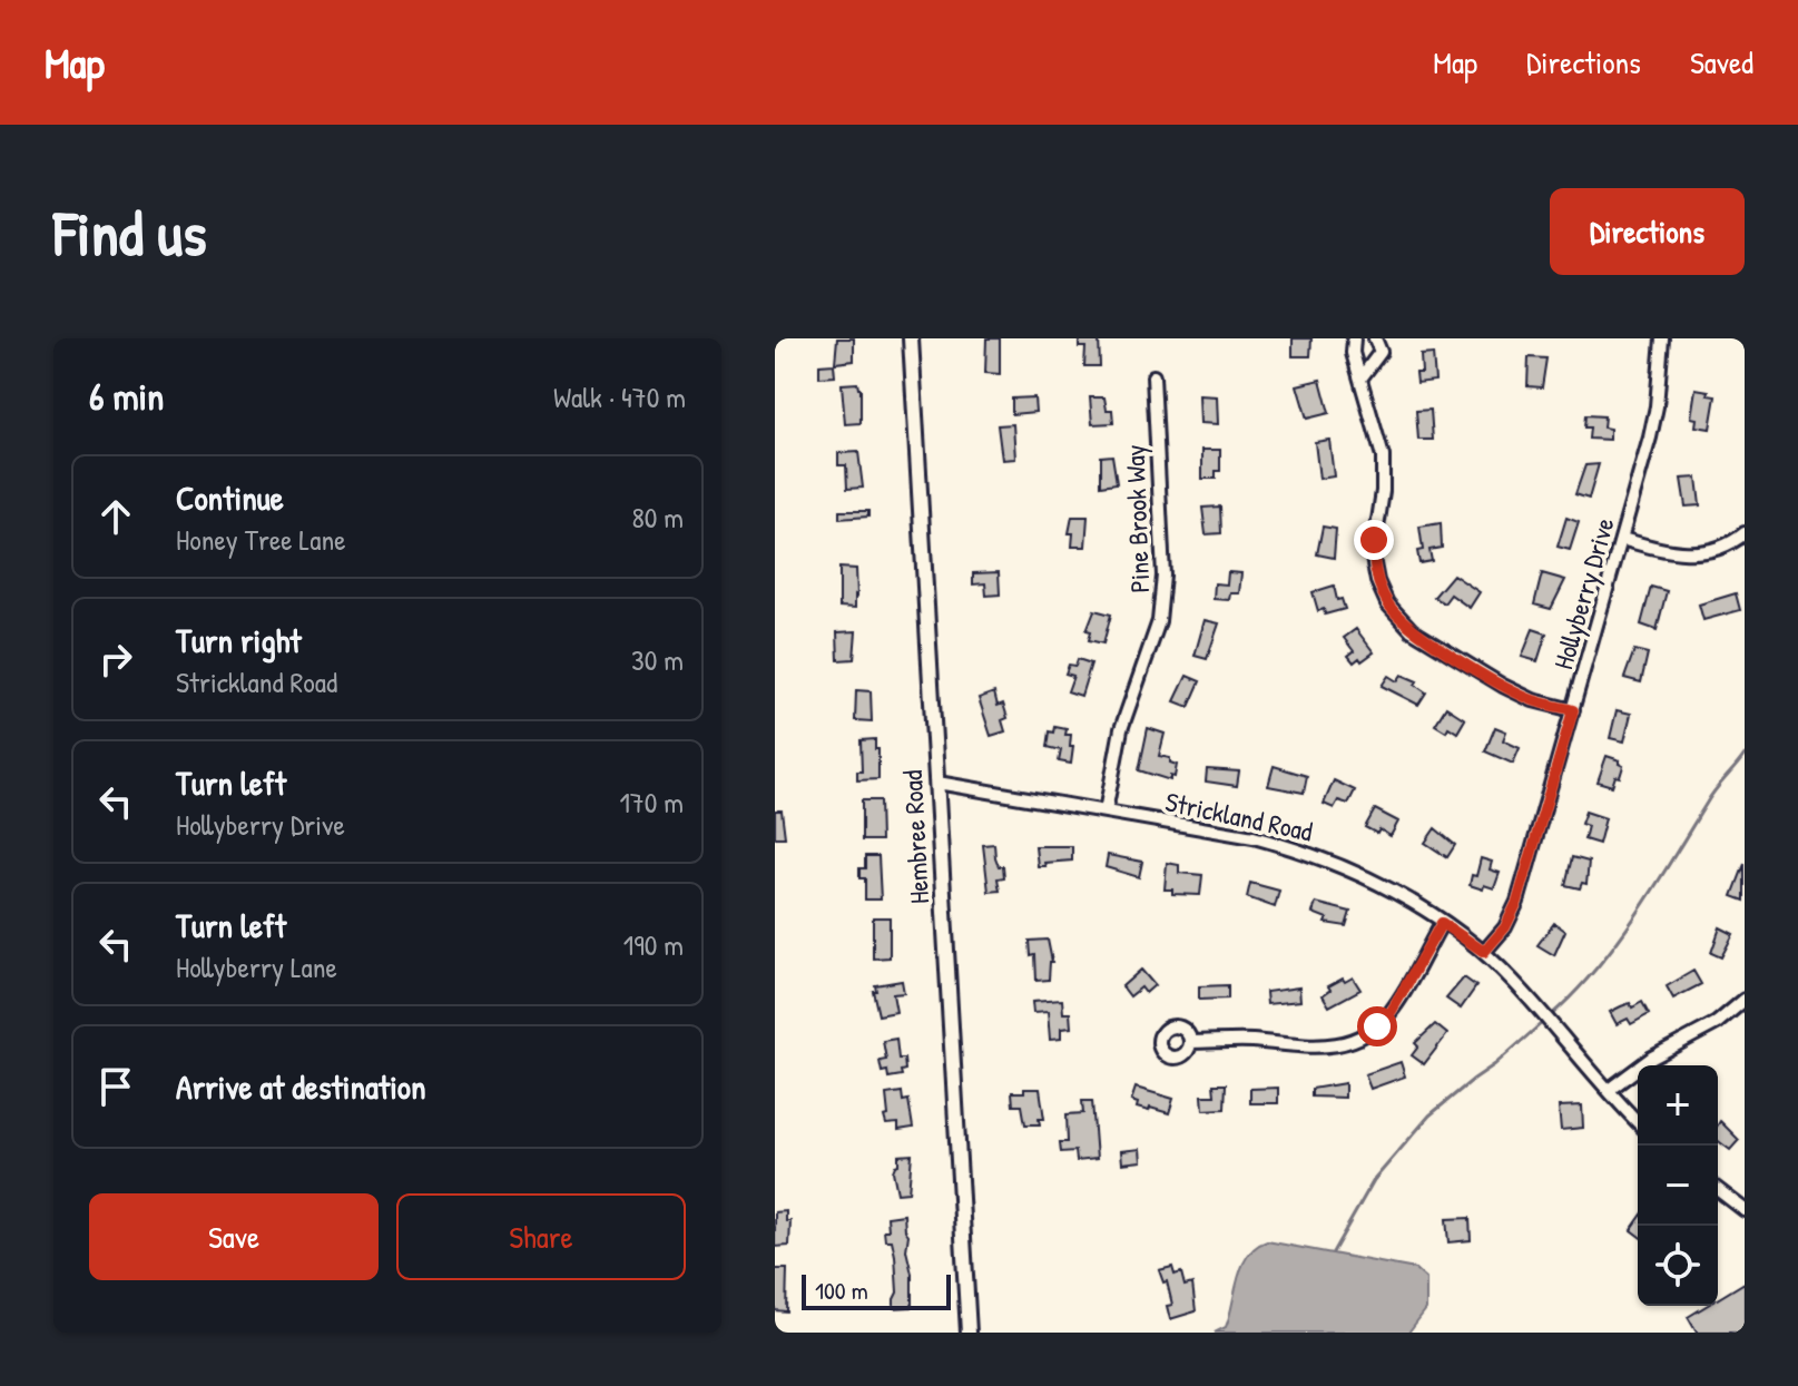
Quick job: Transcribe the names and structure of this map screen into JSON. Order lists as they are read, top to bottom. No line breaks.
{"streets":{"street":["Pine Brook Way","Hollyberry Drive","Strickland Road","Hembree Road"]},"crossings":[["Pine Brook Way","Strickland Road"],["Hollyberry Drive","Strickland Road"],["Strickland Road","Hembree Road"]],"scale_bar":"100 m","page":{"header":"Map","nav":["Map","Directions","Saved"],"buttons":["Directions",["Save","Share"]],"title":"Find us","heading":["6 min","Walk · 470 m"],"list":[["Continue","Honey Tree Lane","80 m"],["Turn right","Strickland Road","30 m"],["Turn left","Hollyberry Drive","170 m"],["Turn left","Hollyberry Lane","190 m"],"Arrive at destination"],"map_buttons":["+","−"],"scale":"100 m"}}
